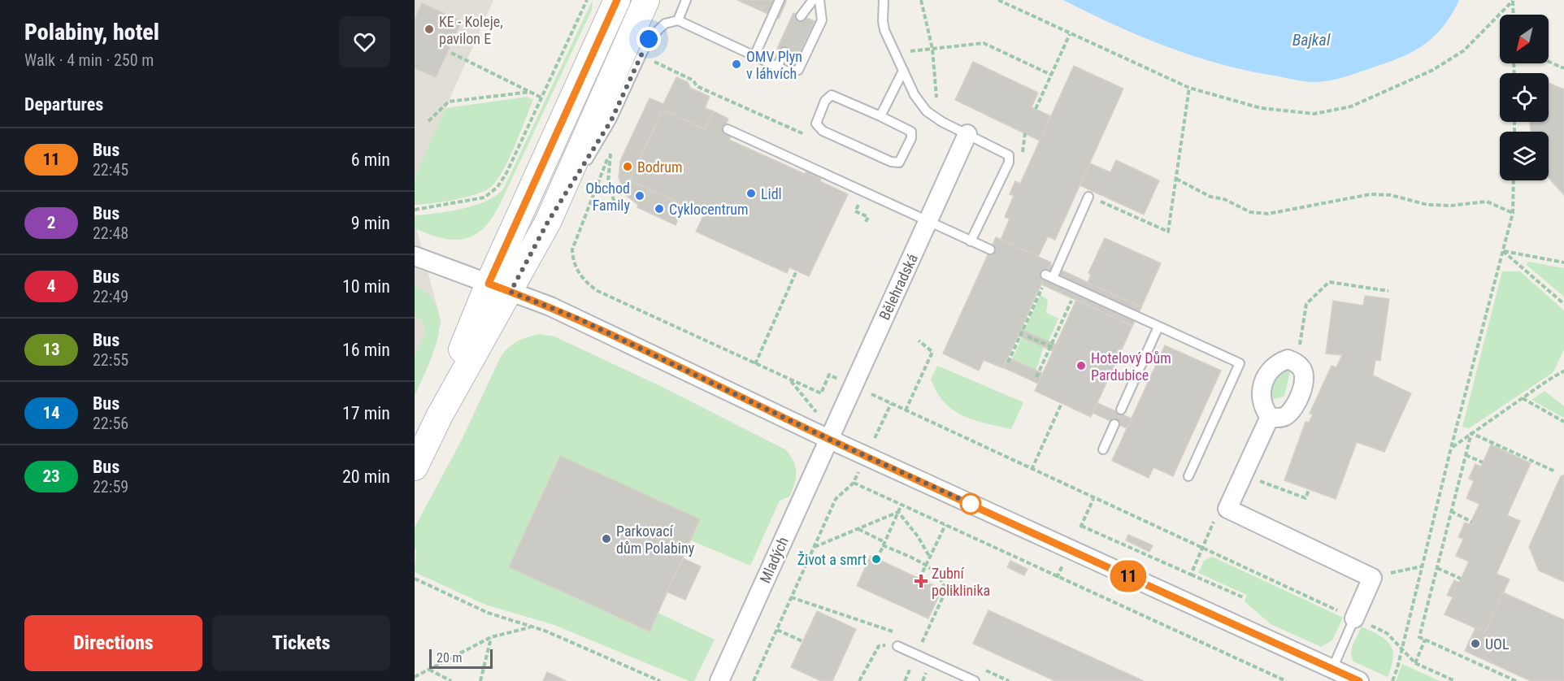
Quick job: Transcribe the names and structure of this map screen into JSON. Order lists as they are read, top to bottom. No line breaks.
{"streets":{"street":["Bělehradská","Mladých"]},"crossings":[["Bělehradská","Mladých"]],"water":["Bajkal"],"places":{"other":["KE - Koleje, pavilon E","OMV Plyn v láhvích","Bodrum","Lidl","Obchod Family","Cyklocentrum","Hotelový Dům Pardubice","Parkovací dům Polabiny","Život a smrt","UOL"],"health":["Zubní poliklinika"]},"lines":["bus line 11"],"scale_bar":"20 m","north":"bottom left","page":{"heading":[["Polabiny, hotel","Walk · 4 min · 250 m"],"Departures"],"on_map":"11","list":[{"mark":"11","name":"Bus","note":"22:45","value":"6 min"},{"mark":"2","name":"Bus","note":"22:48","value":"9 min"},{"mark":"4","name":"Bus","note":"22:49","value":"10 min"},{"mark":"13","name":"Bus","note":"22:55","value":"16 min"},{"mark":"14","name":"Bus","note":"22:56","value":"17 min"},{"mark":"23","name":"Bus","note":"22:59","value":"20 min"}],"buttons":["Directions","Tickets"],"scale":"20 m"}}
